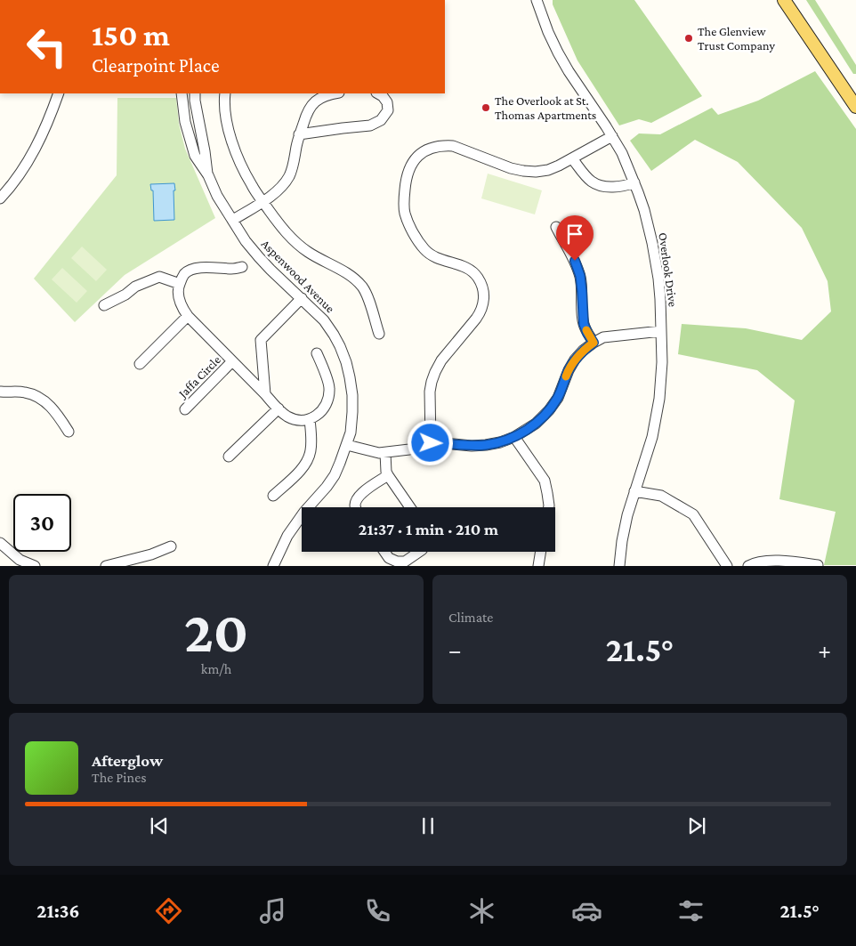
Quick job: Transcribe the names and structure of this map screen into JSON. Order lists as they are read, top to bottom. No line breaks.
{"streets":{"street":["Overlook Drive","Aspenwood Avenue","Jaffa Circle"]},"places":["The Glenview Trust Company","The Overlook at St. Thomas Apartments"],"page":{"turn":["150 m","Clearpoint Place"],"limit":"30","trip":"21:37 · 1 min · 210 m","tile":[["20","km/h"],"Climate"],"heat":["−","21.5°","+"],"song":["Afterglow","The Pines"],"tabs":["21:36","21.5°"]}}
